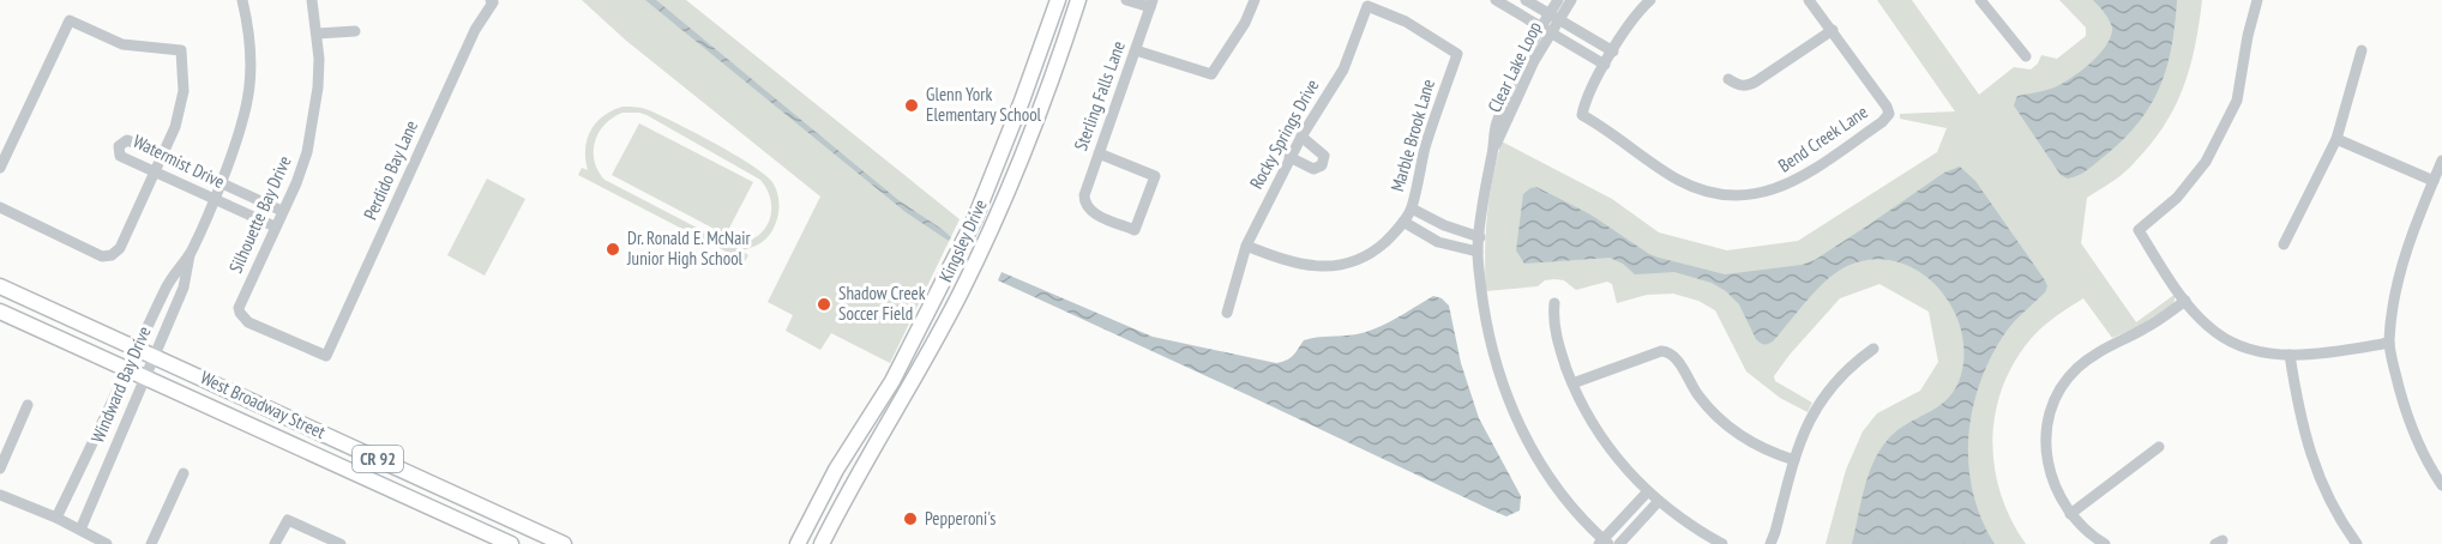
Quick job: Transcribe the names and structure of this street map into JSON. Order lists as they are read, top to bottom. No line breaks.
{"streets":{"main road":["Kingsley Drive","West Broadway Street","CR 92"],"street":["Clear Lake Loop","Sterling Falls Lane","Rocky Springs Drive","Marble Brook Lane","Bend Creek Lane","Watermist Drive","Perdido Bay Lane","Silhouette Bay Drive","Windward Bay Drive"]},"crossings":[["Rocky Springs Drive","Marble Brook Lane"],["Watermist Drive","Silhouette Bay Drive"],["Watermist Drive","Windward Bay Drive"],["Perdido Bay Lane","Silhouette Bay Drive"],["Windward Bay Drive","West Broadway Street"]],"places":["Glenn York Elementary School","Dr. Ronald E. McNair Junior High School","Shadow Creek Soccer Field","Pepperoni's"]}
